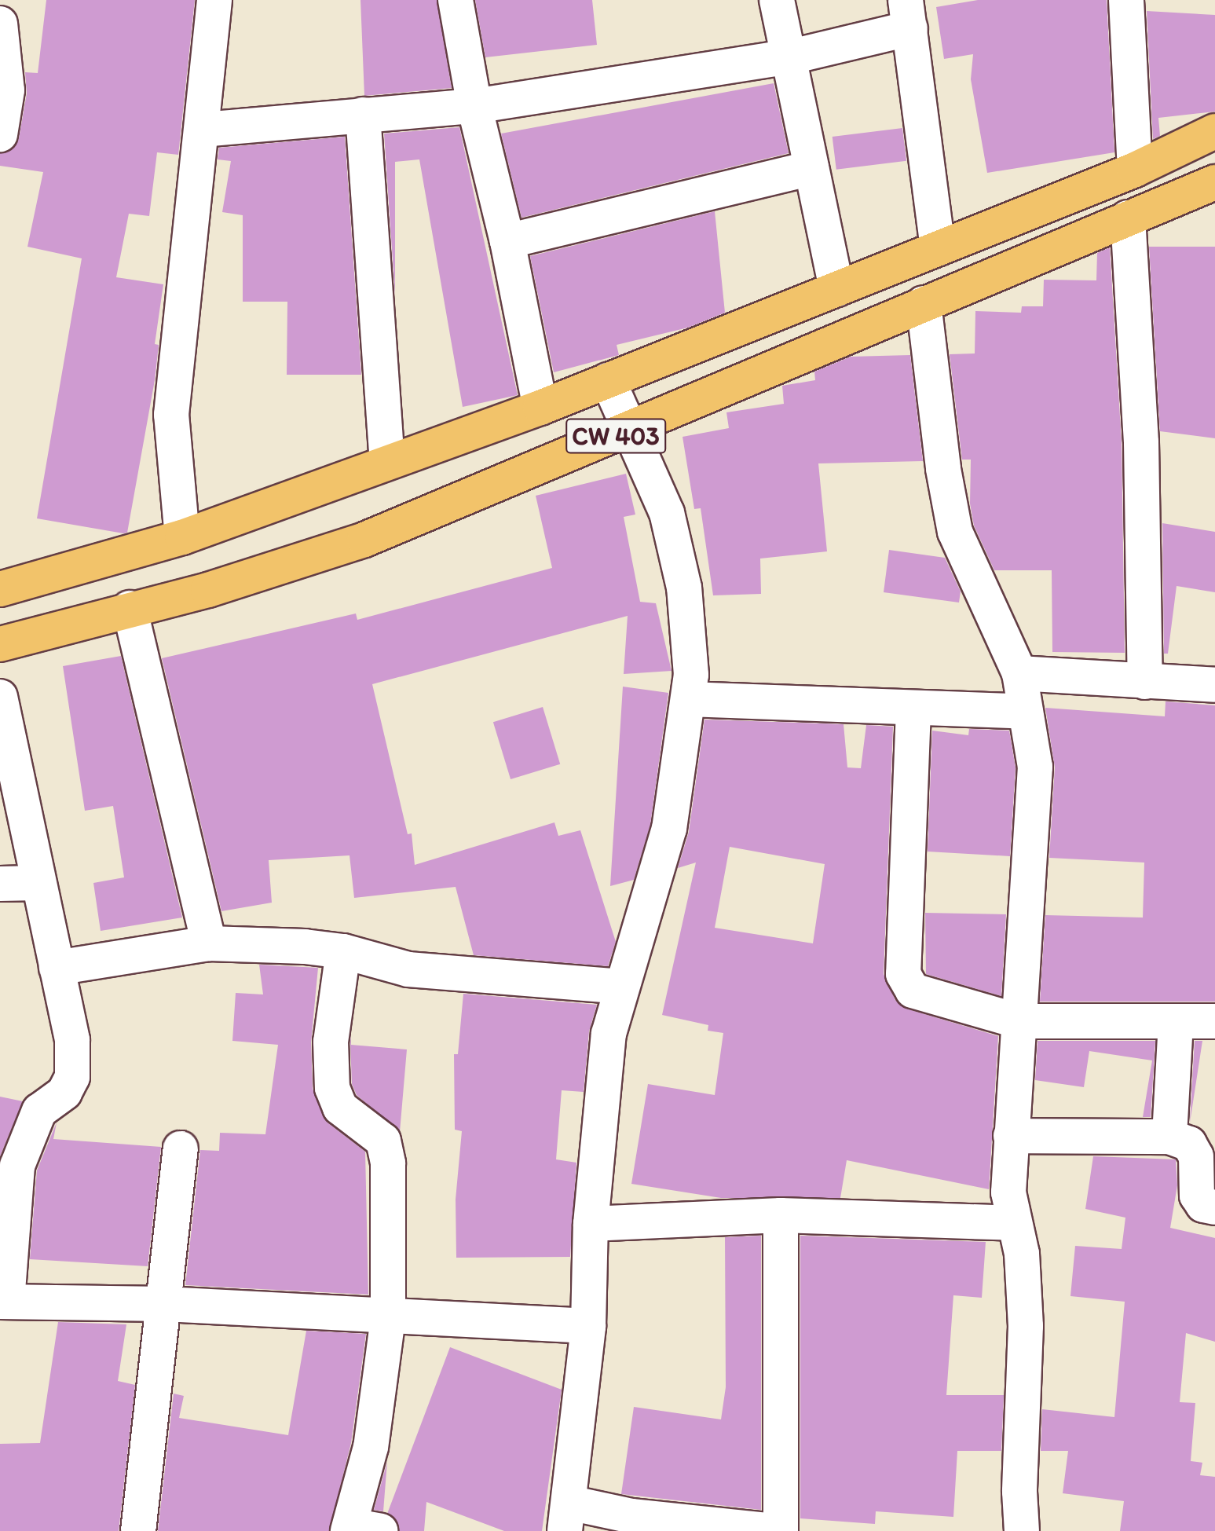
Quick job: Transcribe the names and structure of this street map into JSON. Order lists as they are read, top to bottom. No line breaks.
{"streets":{"main road":["CW 403"]}}
